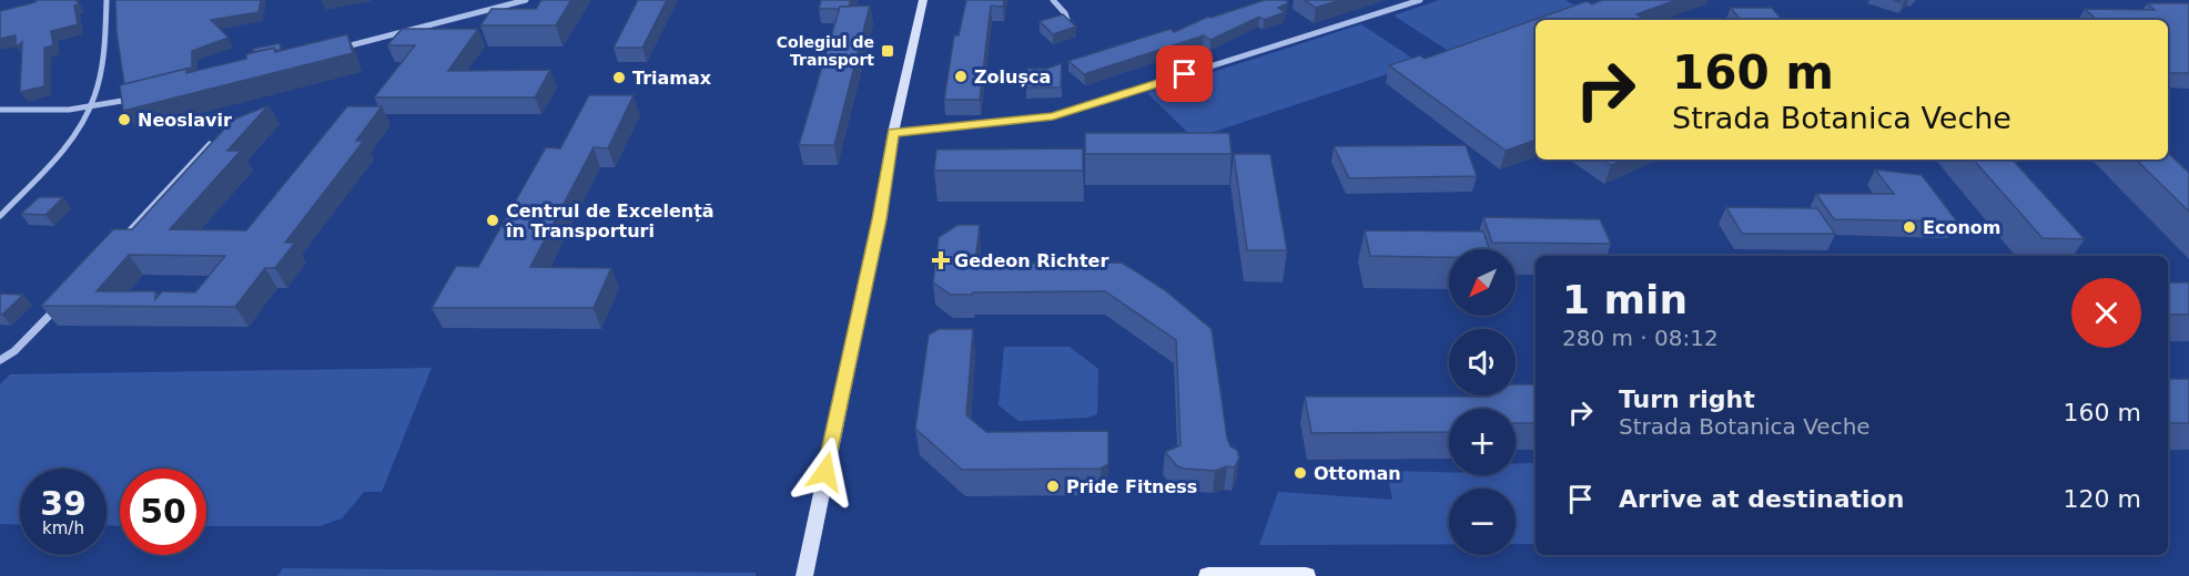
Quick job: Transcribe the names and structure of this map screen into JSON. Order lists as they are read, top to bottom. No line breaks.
{"places":{"transit":["Colegiul de Transport"],"other":["Zolușca","Triamax","Neoslavir","Centrul de Excelență în Transporturi","Econom","Ottoman","Pride Fitness"],"health":["Gedeon Richter"]},"north":"bottom left","page":{"turn":["160 m","Strada Botanica Veche"],"map_buttons":["+","−"],"heading":["1 min","280 m · 08:12"],"list":[{"name":"Turn right","note":"Strada Botanica Veche","value":"160 m"},{"name":"Arrive at destination","value":"120 m"}],"speed":"39 km/h","limit":"50"}}
